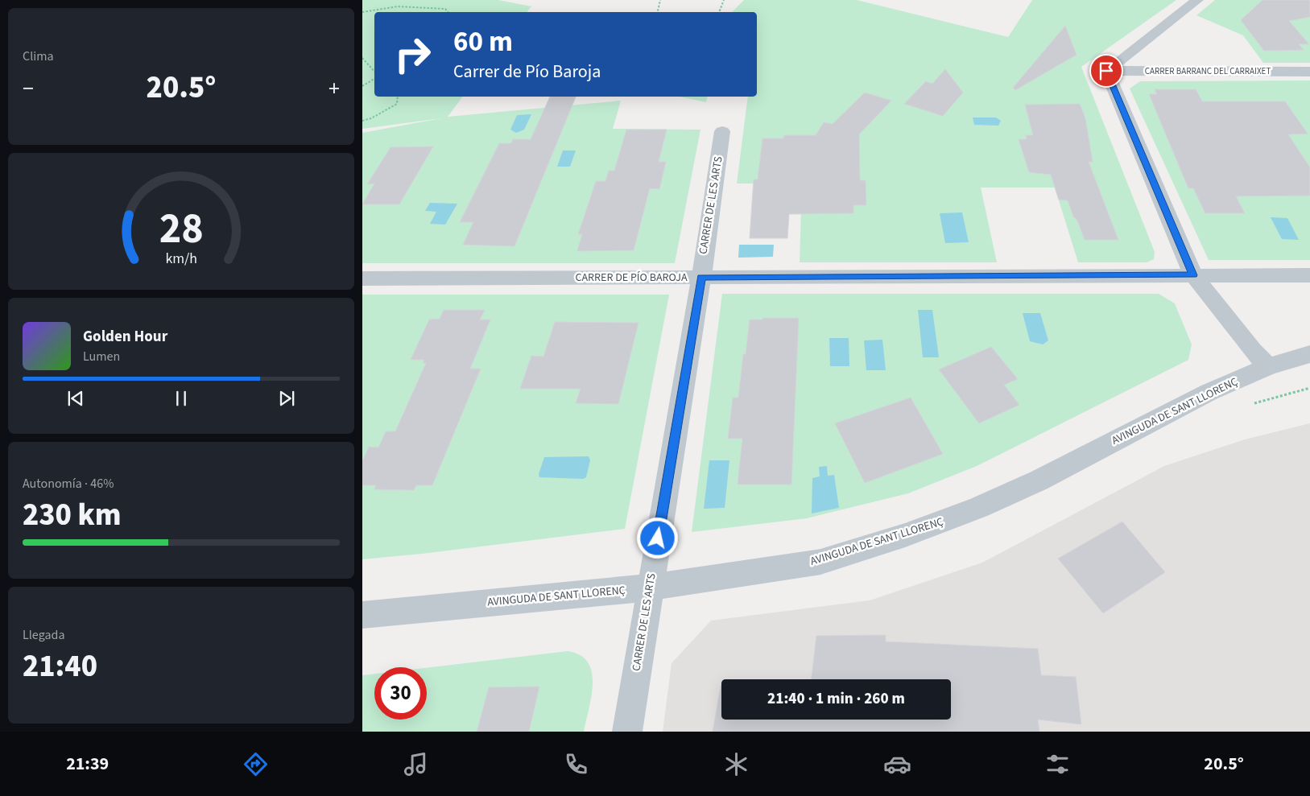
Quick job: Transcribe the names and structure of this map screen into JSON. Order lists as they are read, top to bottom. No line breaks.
{"streets":{"street":["CARRER BARRANC DEL CARRAIXET","CARRER DE LES ARTS","CARRER DE PÍO BAROJA","AVINGUDA DE SANT LLORENÇ"]},"crossings":[["CARRER DE LES ARTS","CARRER DE PÍO BAROJA"],["CARRER DE LES ARTS","AVINGUDA DE SANT LLORENÇ"]],"page":{"tile":["Clima",["Autonomía · 46%","230 km"],["Llegada","21:40"]],"turn":["60 m","Carrer de Pío Baroja"],"heat":["−","20.5°","+"],"song":["Golden Hour","Lumen"],"limit":"30","trip":"21:40 · 1 min · 260 m","tabs":["21:39","20.5°"],"gauge":["28","km/h"]}}
